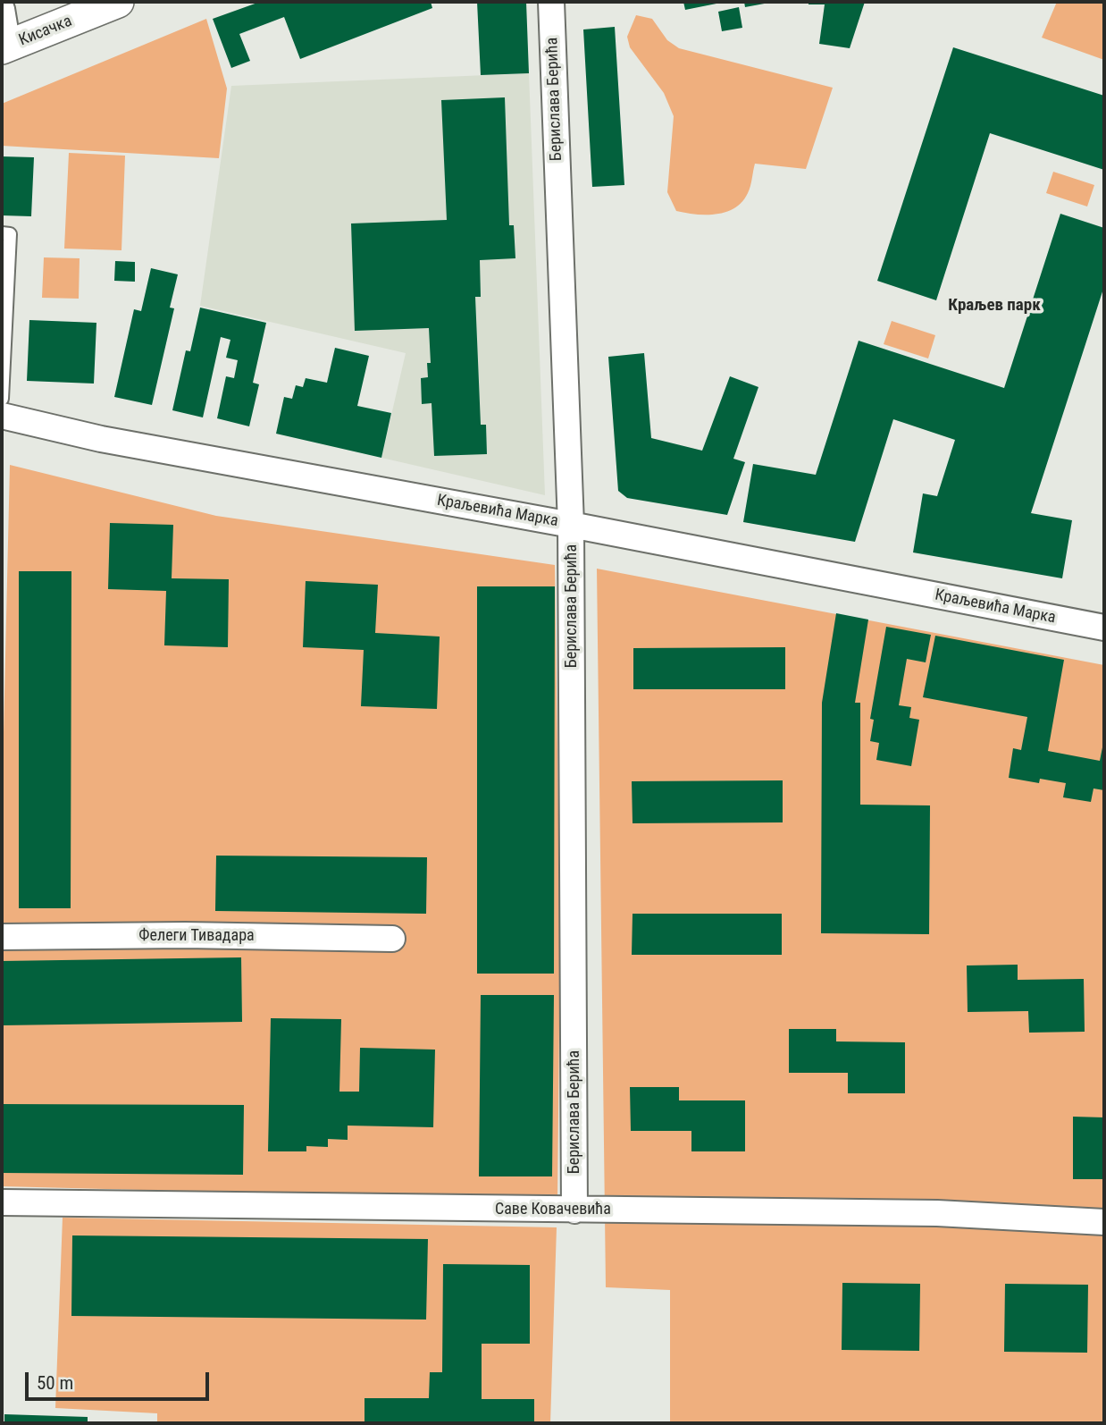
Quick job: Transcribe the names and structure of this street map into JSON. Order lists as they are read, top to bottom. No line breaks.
{"streets":{"street":["Кисачка","Берислава Берића","Краљевића Марка","Фелеги Тивадара","Саве Ковачевића"]},"crossings":[["Берислава Берића","Краљевића Марка"],["Берислава Берића","Саве Ковачевића"]],"districts":["Краљев парк"],"scale_bar":"50 m"}
